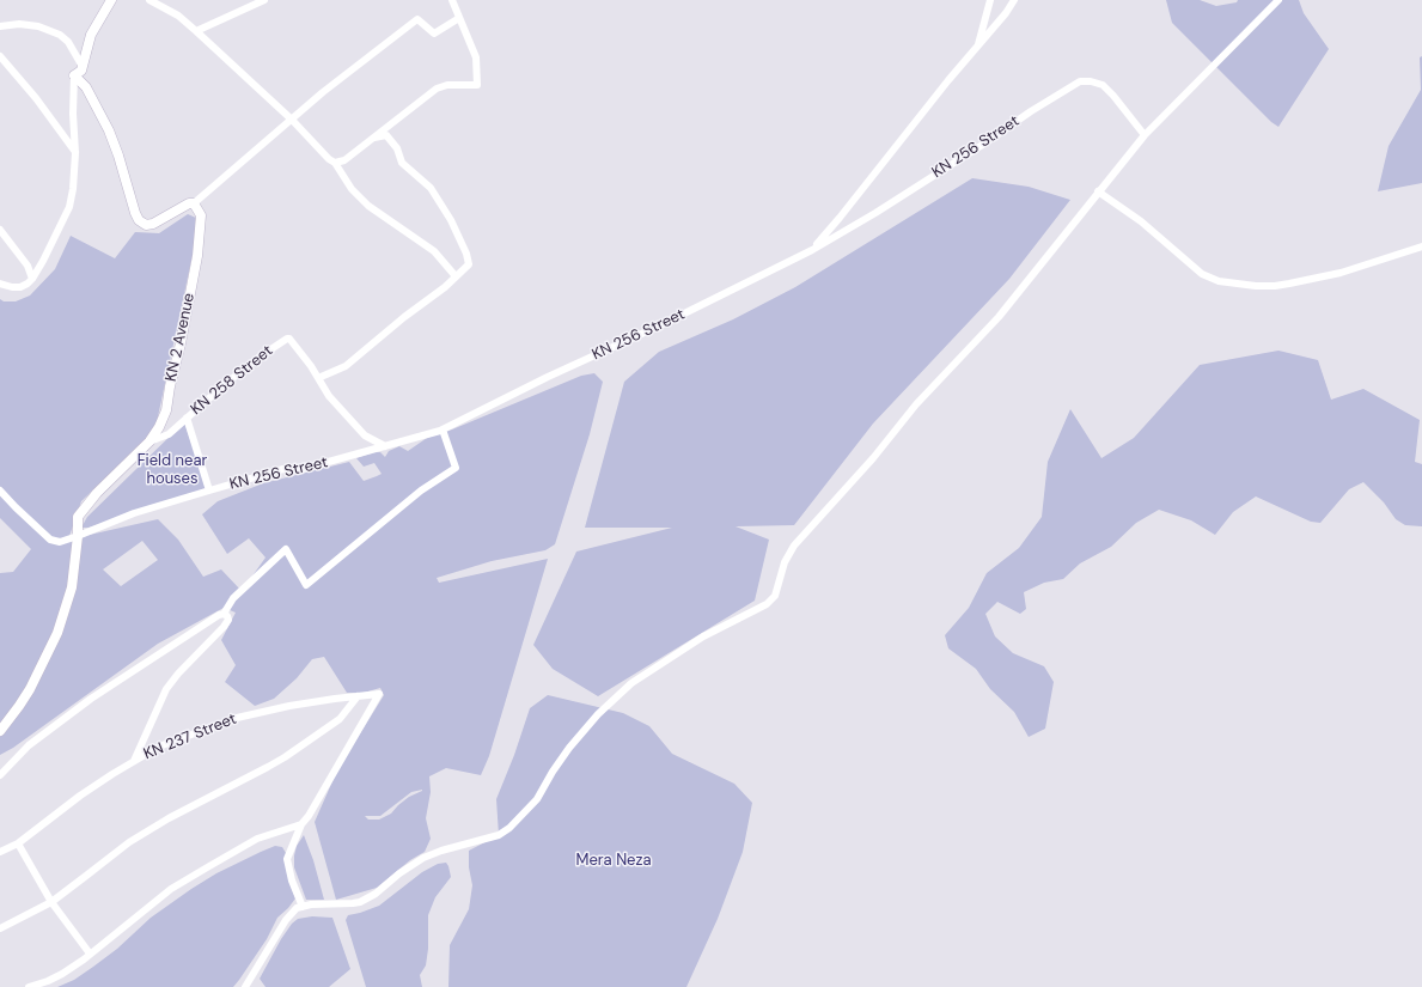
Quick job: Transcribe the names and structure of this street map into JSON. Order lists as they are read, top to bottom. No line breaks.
{"streets":{"main road":["KN 2 Avenue"],"street":["KN 256 Street","KN 258 Street","KN 237 Street"]},"crossings":[["KN 256 Street","KN 2 Avenue"],["KN 256 Street","KN 258 Street"],["KN 2 Avenue","KN 258 Street"]],"parks":["Field near houses","Mera Neza"]}
